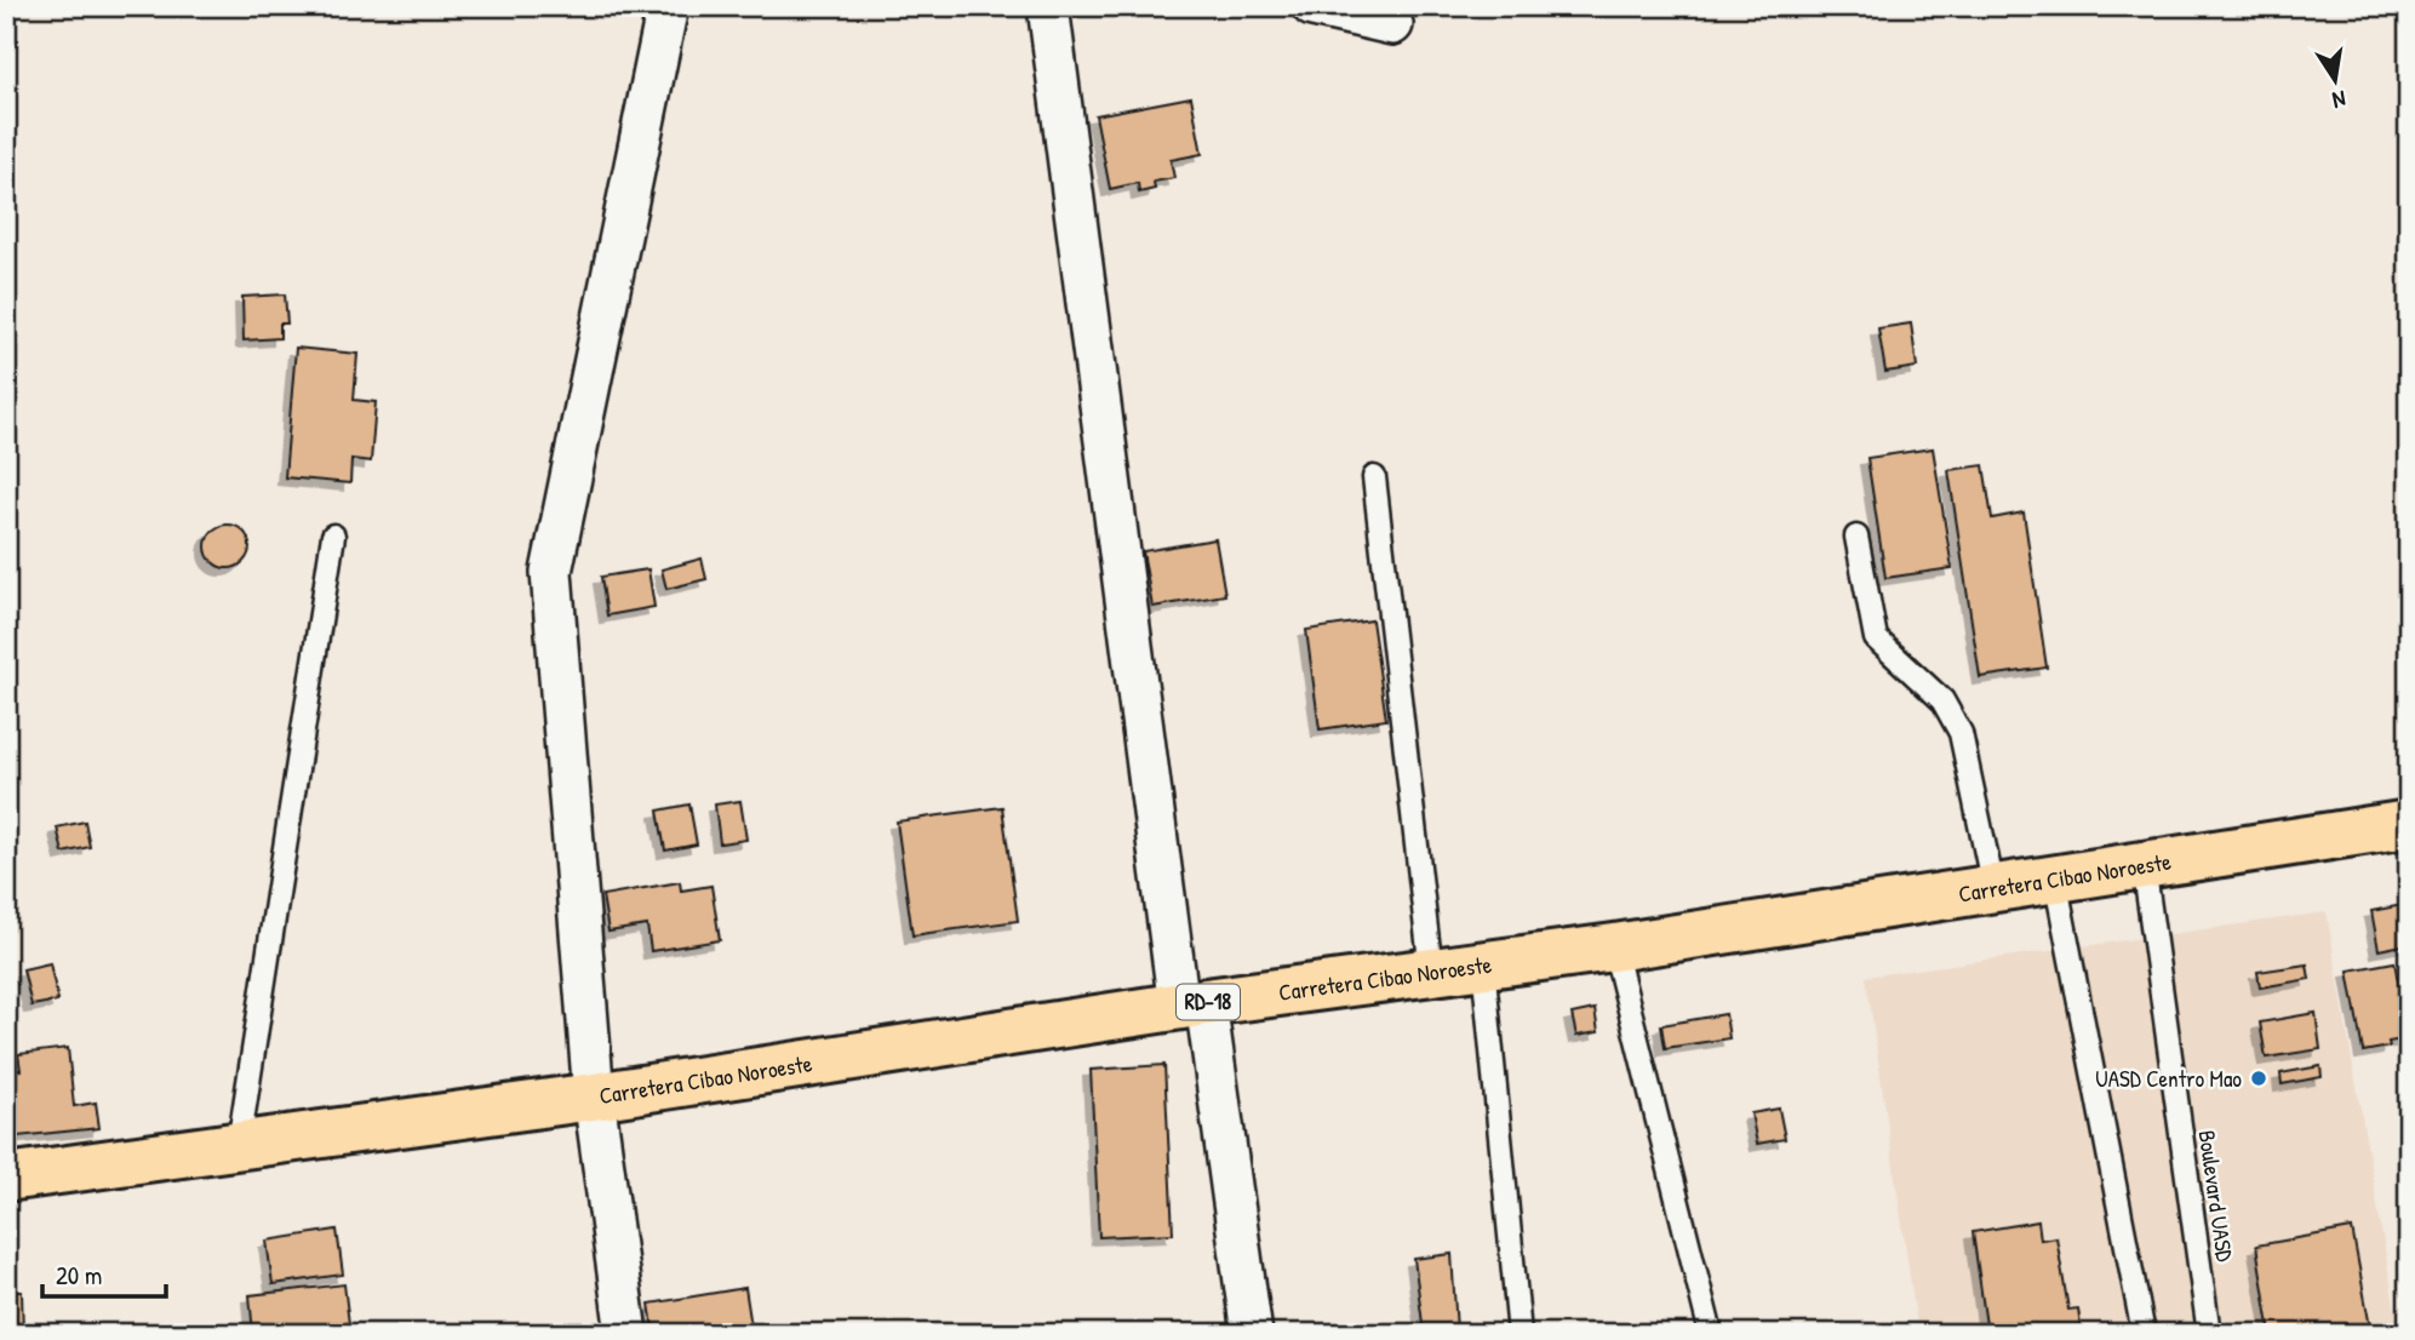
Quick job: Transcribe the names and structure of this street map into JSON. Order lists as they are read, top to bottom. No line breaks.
{"streets":{"main road":["Carretera Cibao Noroeste","RD-18"],"lane":["Boulevard UASD"]},"crossings":[["Carretera Cibao Noroeste","Boulevard UASD"]],"places":["UASD Centro Mao"],"scale_bar":"20 m","north":"bottom"}
